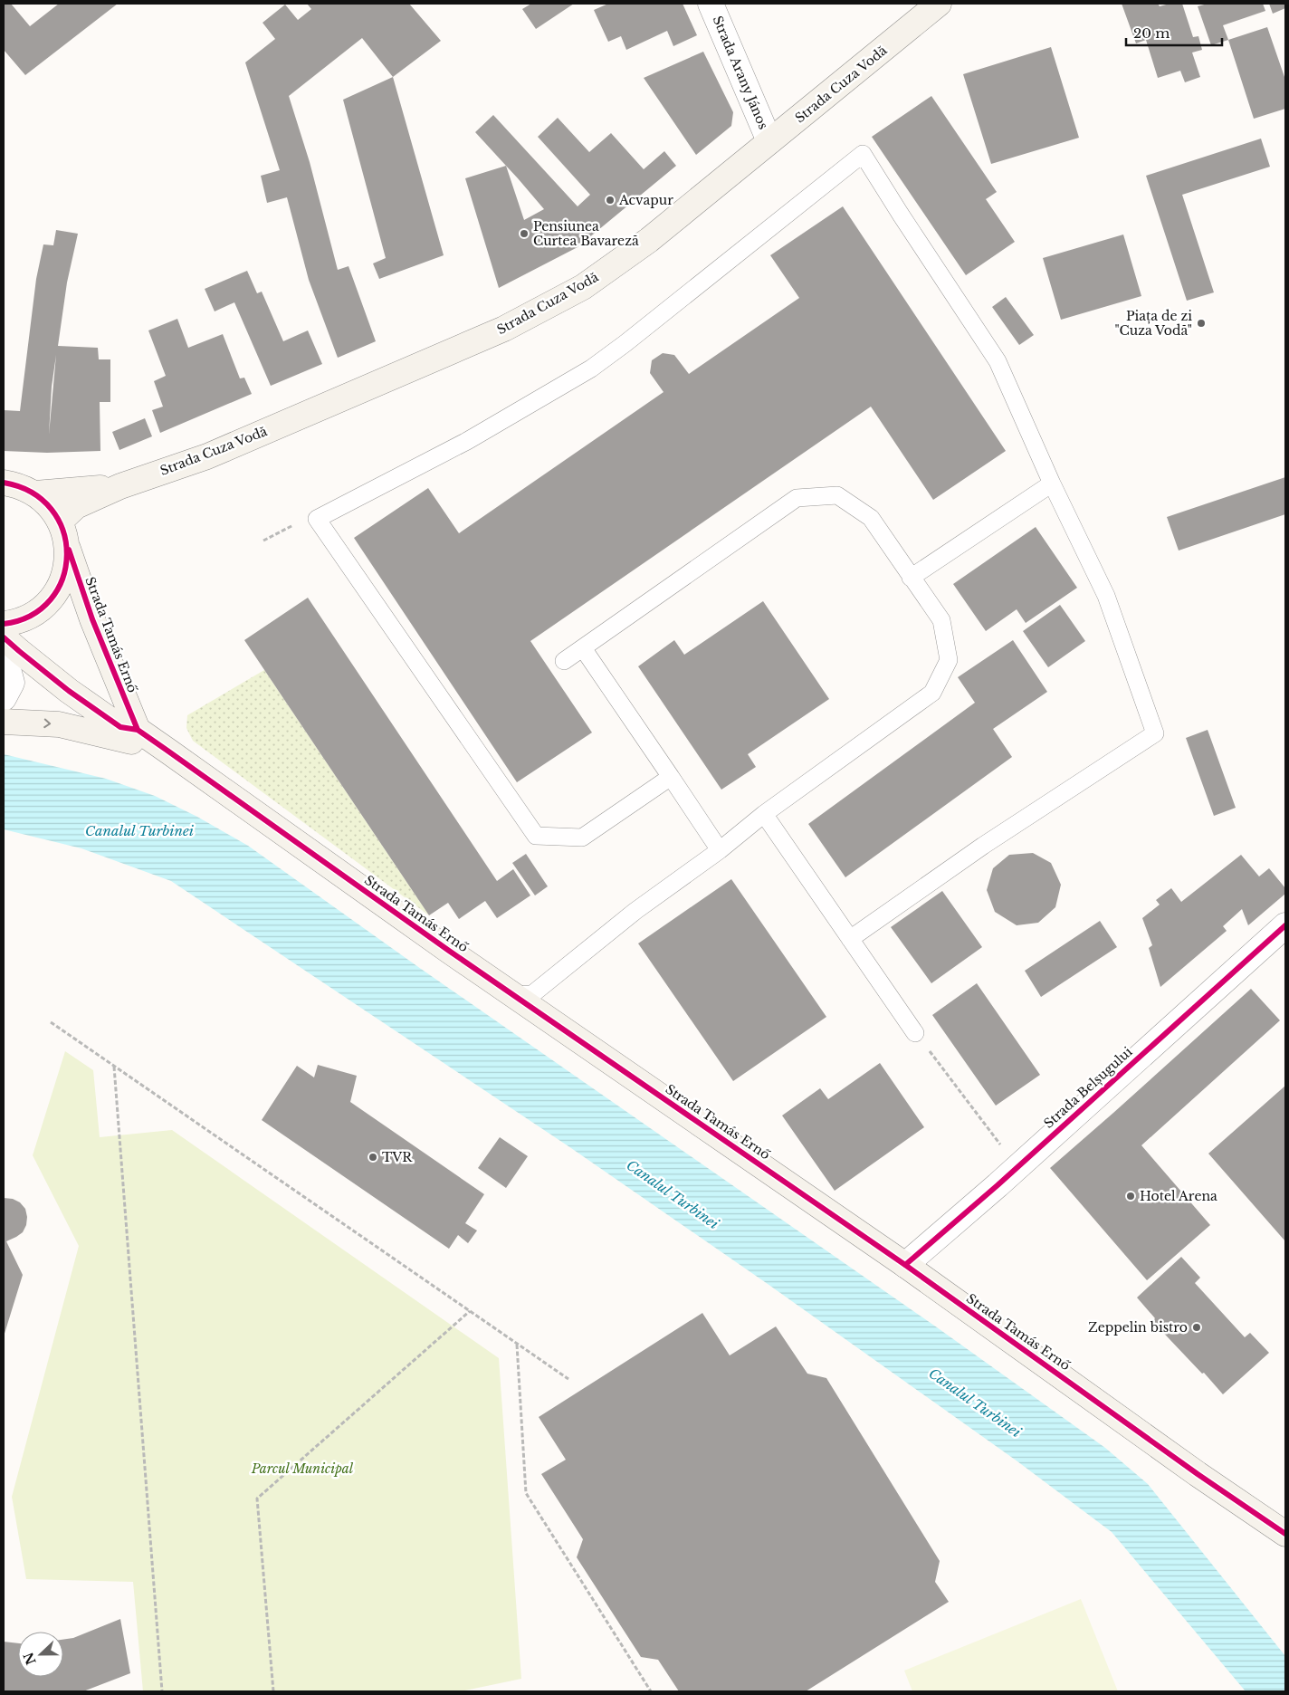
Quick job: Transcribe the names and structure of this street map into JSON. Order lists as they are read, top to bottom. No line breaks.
{"streets":{"main road":["Strada Cuza Vodă","Strada Tamás Ernő"],"street":["Strada Arany János","Strada Belșugului"]},"crossings":[["Strada Arany János","Strada Cuza Vodă"],["Strada Cuza Vodă","Strada Tamás Ernő"],["Strada Tamás Ernő","Strada Belșugului"]],"water":["Canalul Turbinei"],"parks":["Parcul Municipal"],"places":["Acvapur","Pensiunea Curtea Bavareză","Piața de zi \"Cuza Vodă\"","TVR","Hotel Arena","Zeppelin bistro"],"scale_bar":"20 m","north":"left"}
